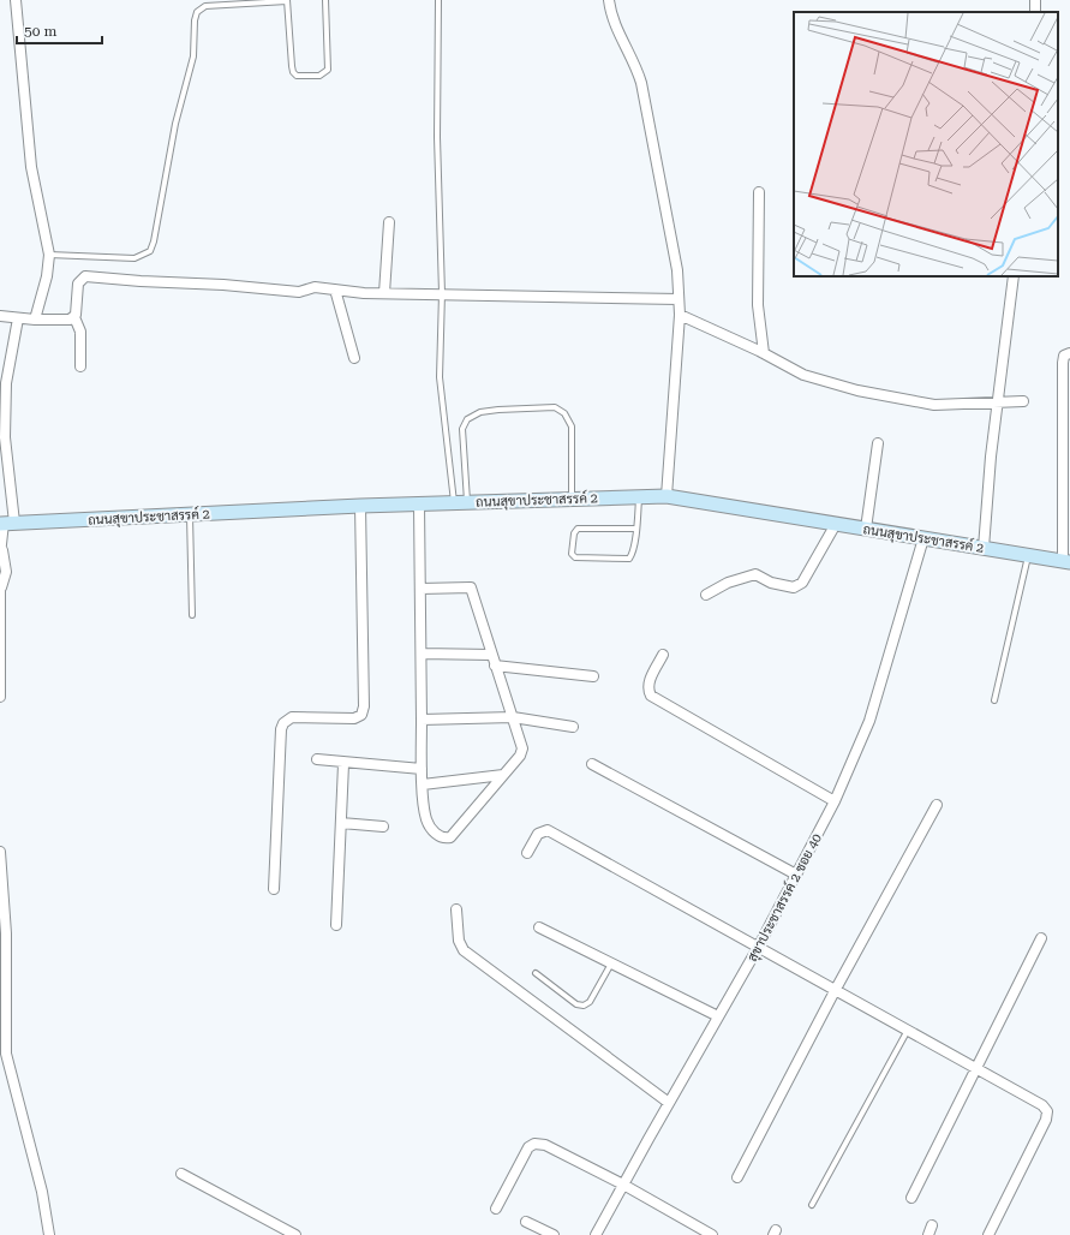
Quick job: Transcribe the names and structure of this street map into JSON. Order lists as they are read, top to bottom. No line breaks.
{"streets":{"street":["ถนนสุขาประชาสรรค์ 2","สุขาประชาสรรค์ 2 ซอย 40"]},"crossings":[["ถนนสุขาประชาสรรค์ 2","สุขาประชาสรรค์ 2 ซอย 40"]],"scale_bar":"50 m"}
